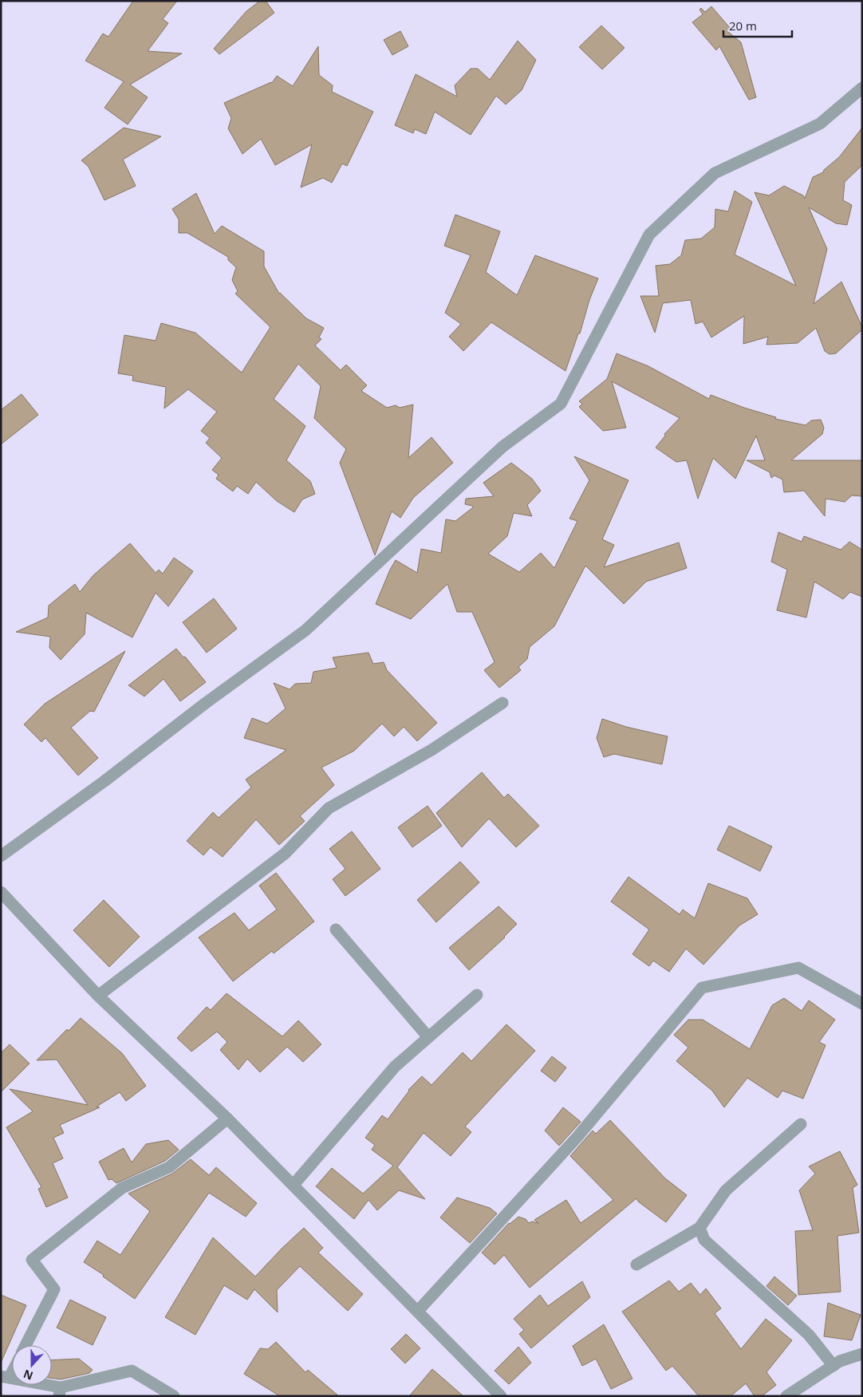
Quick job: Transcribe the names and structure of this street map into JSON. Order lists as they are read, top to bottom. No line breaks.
{"scale_bar":"20 m","north":"bottom"}
